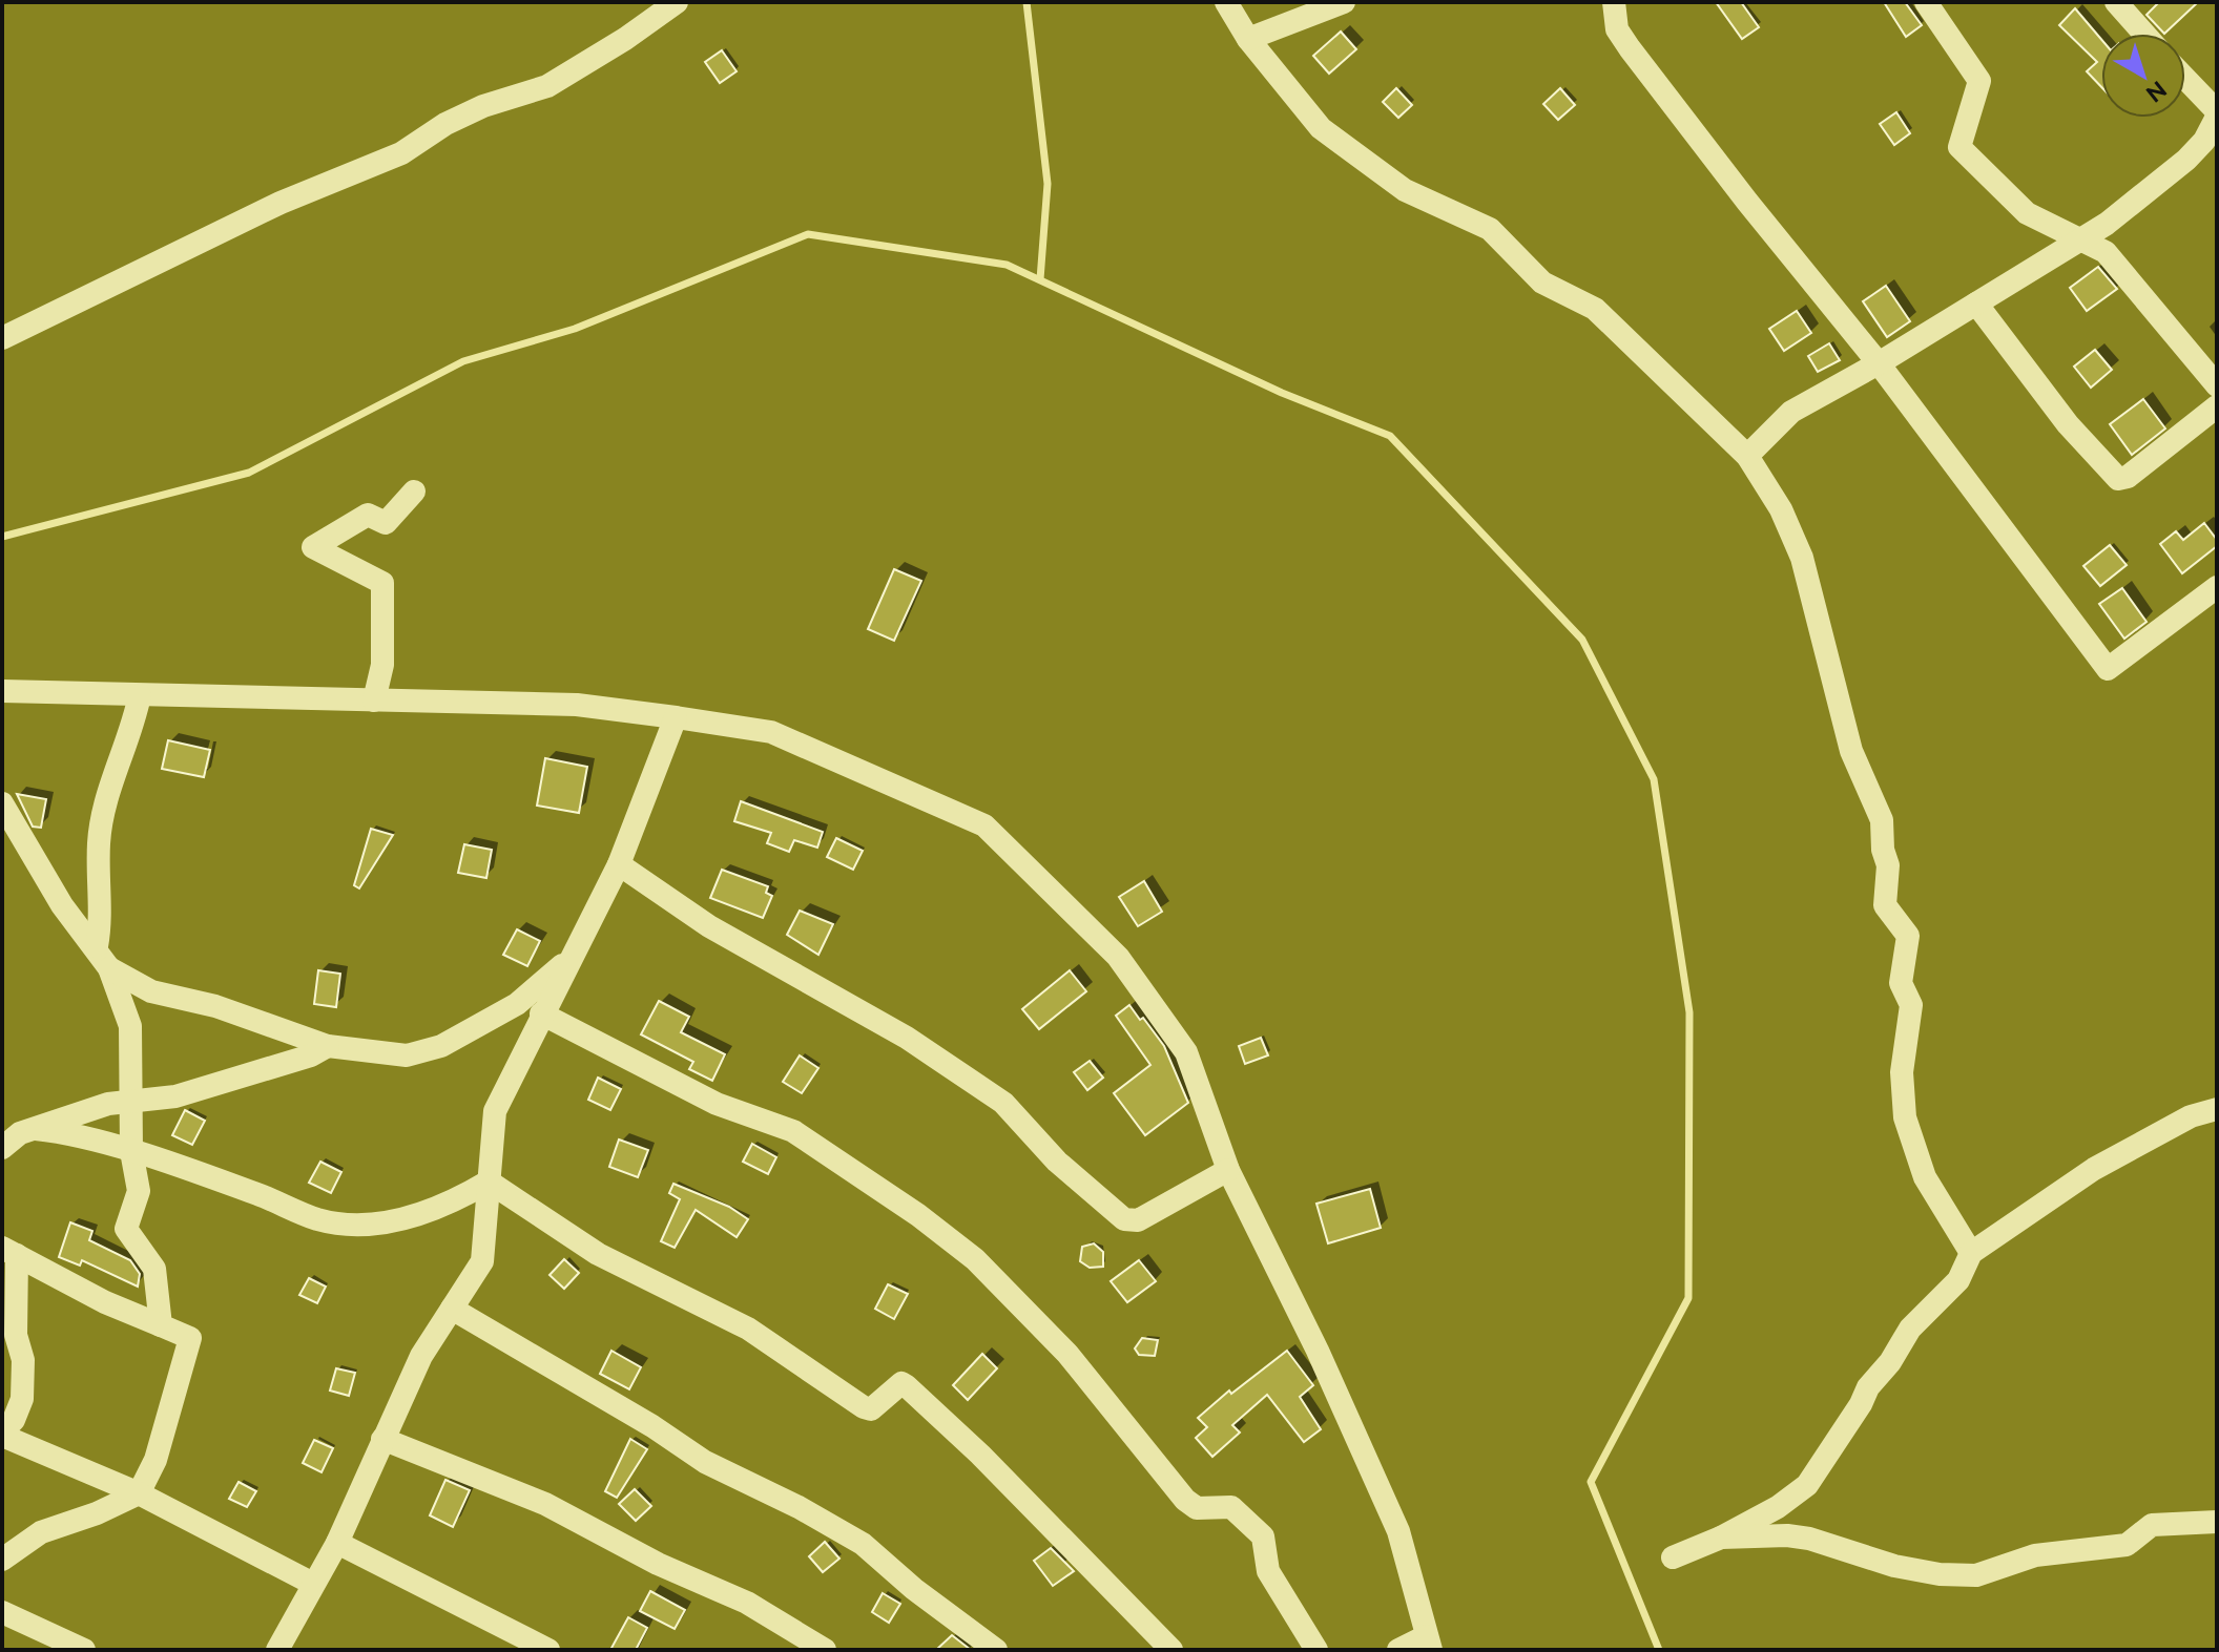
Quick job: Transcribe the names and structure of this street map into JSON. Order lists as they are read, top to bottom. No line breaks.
{"north":"bottom right"}
